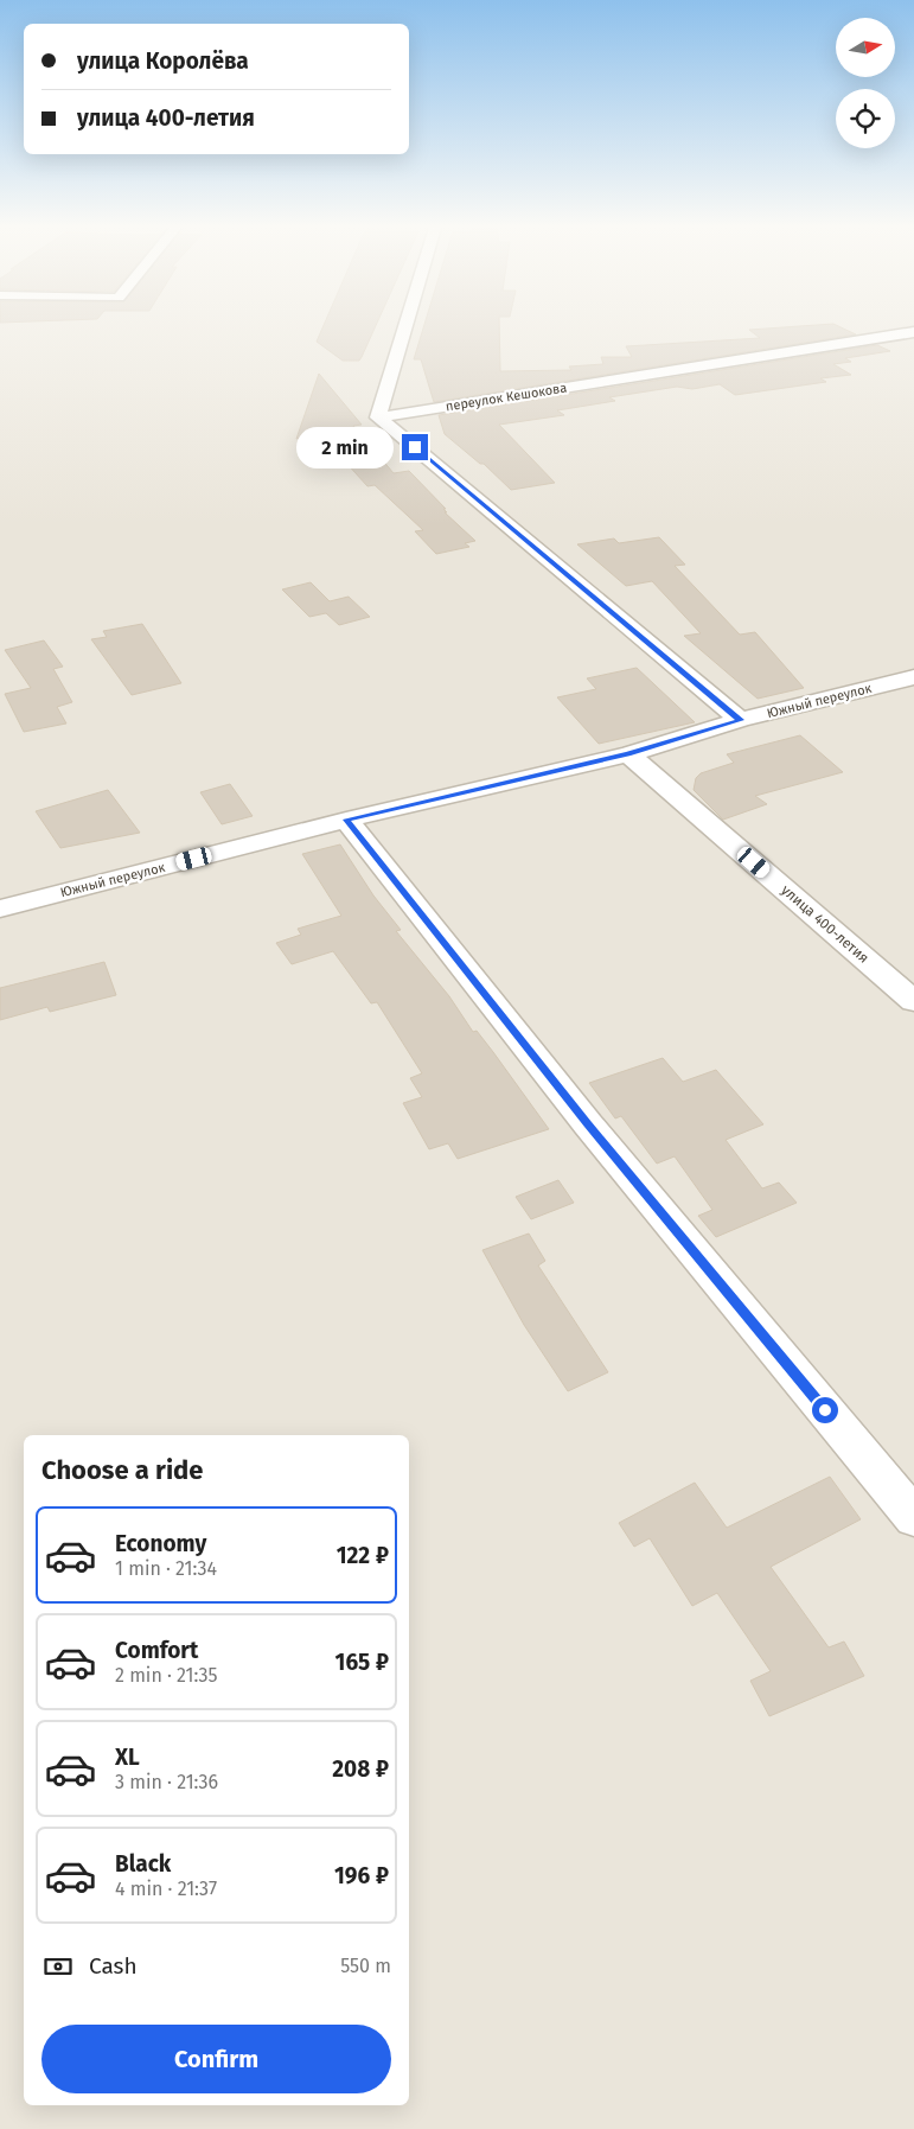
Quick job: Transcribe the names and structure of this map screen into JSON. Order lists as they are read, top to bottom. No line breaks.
{"streets":{"street":["переулок Кешокова","Южный переулок","улица 400-летия"]},"crossings":[["Южный переулок","улица 400-летия"]],"north":"right","page":{"banner":["улица Королёва","улица 400-летия"],"bubble":"2 min","heading":"Choose a ride","list":[{"name":"Economy","note":"1 min · 21:34","value":"122 ₽"},{"name":"Comfort","note":"2 min · 21:35","value":"165 ₽"},{"name":"XL","note":"3 min · 21:36","value":"208 ₽"},{"name":"Black","note":"4 min · 21:37","value":"196 ₽"}],"pay":["Cash","550 m"],"buttons":"Confirm"}}
